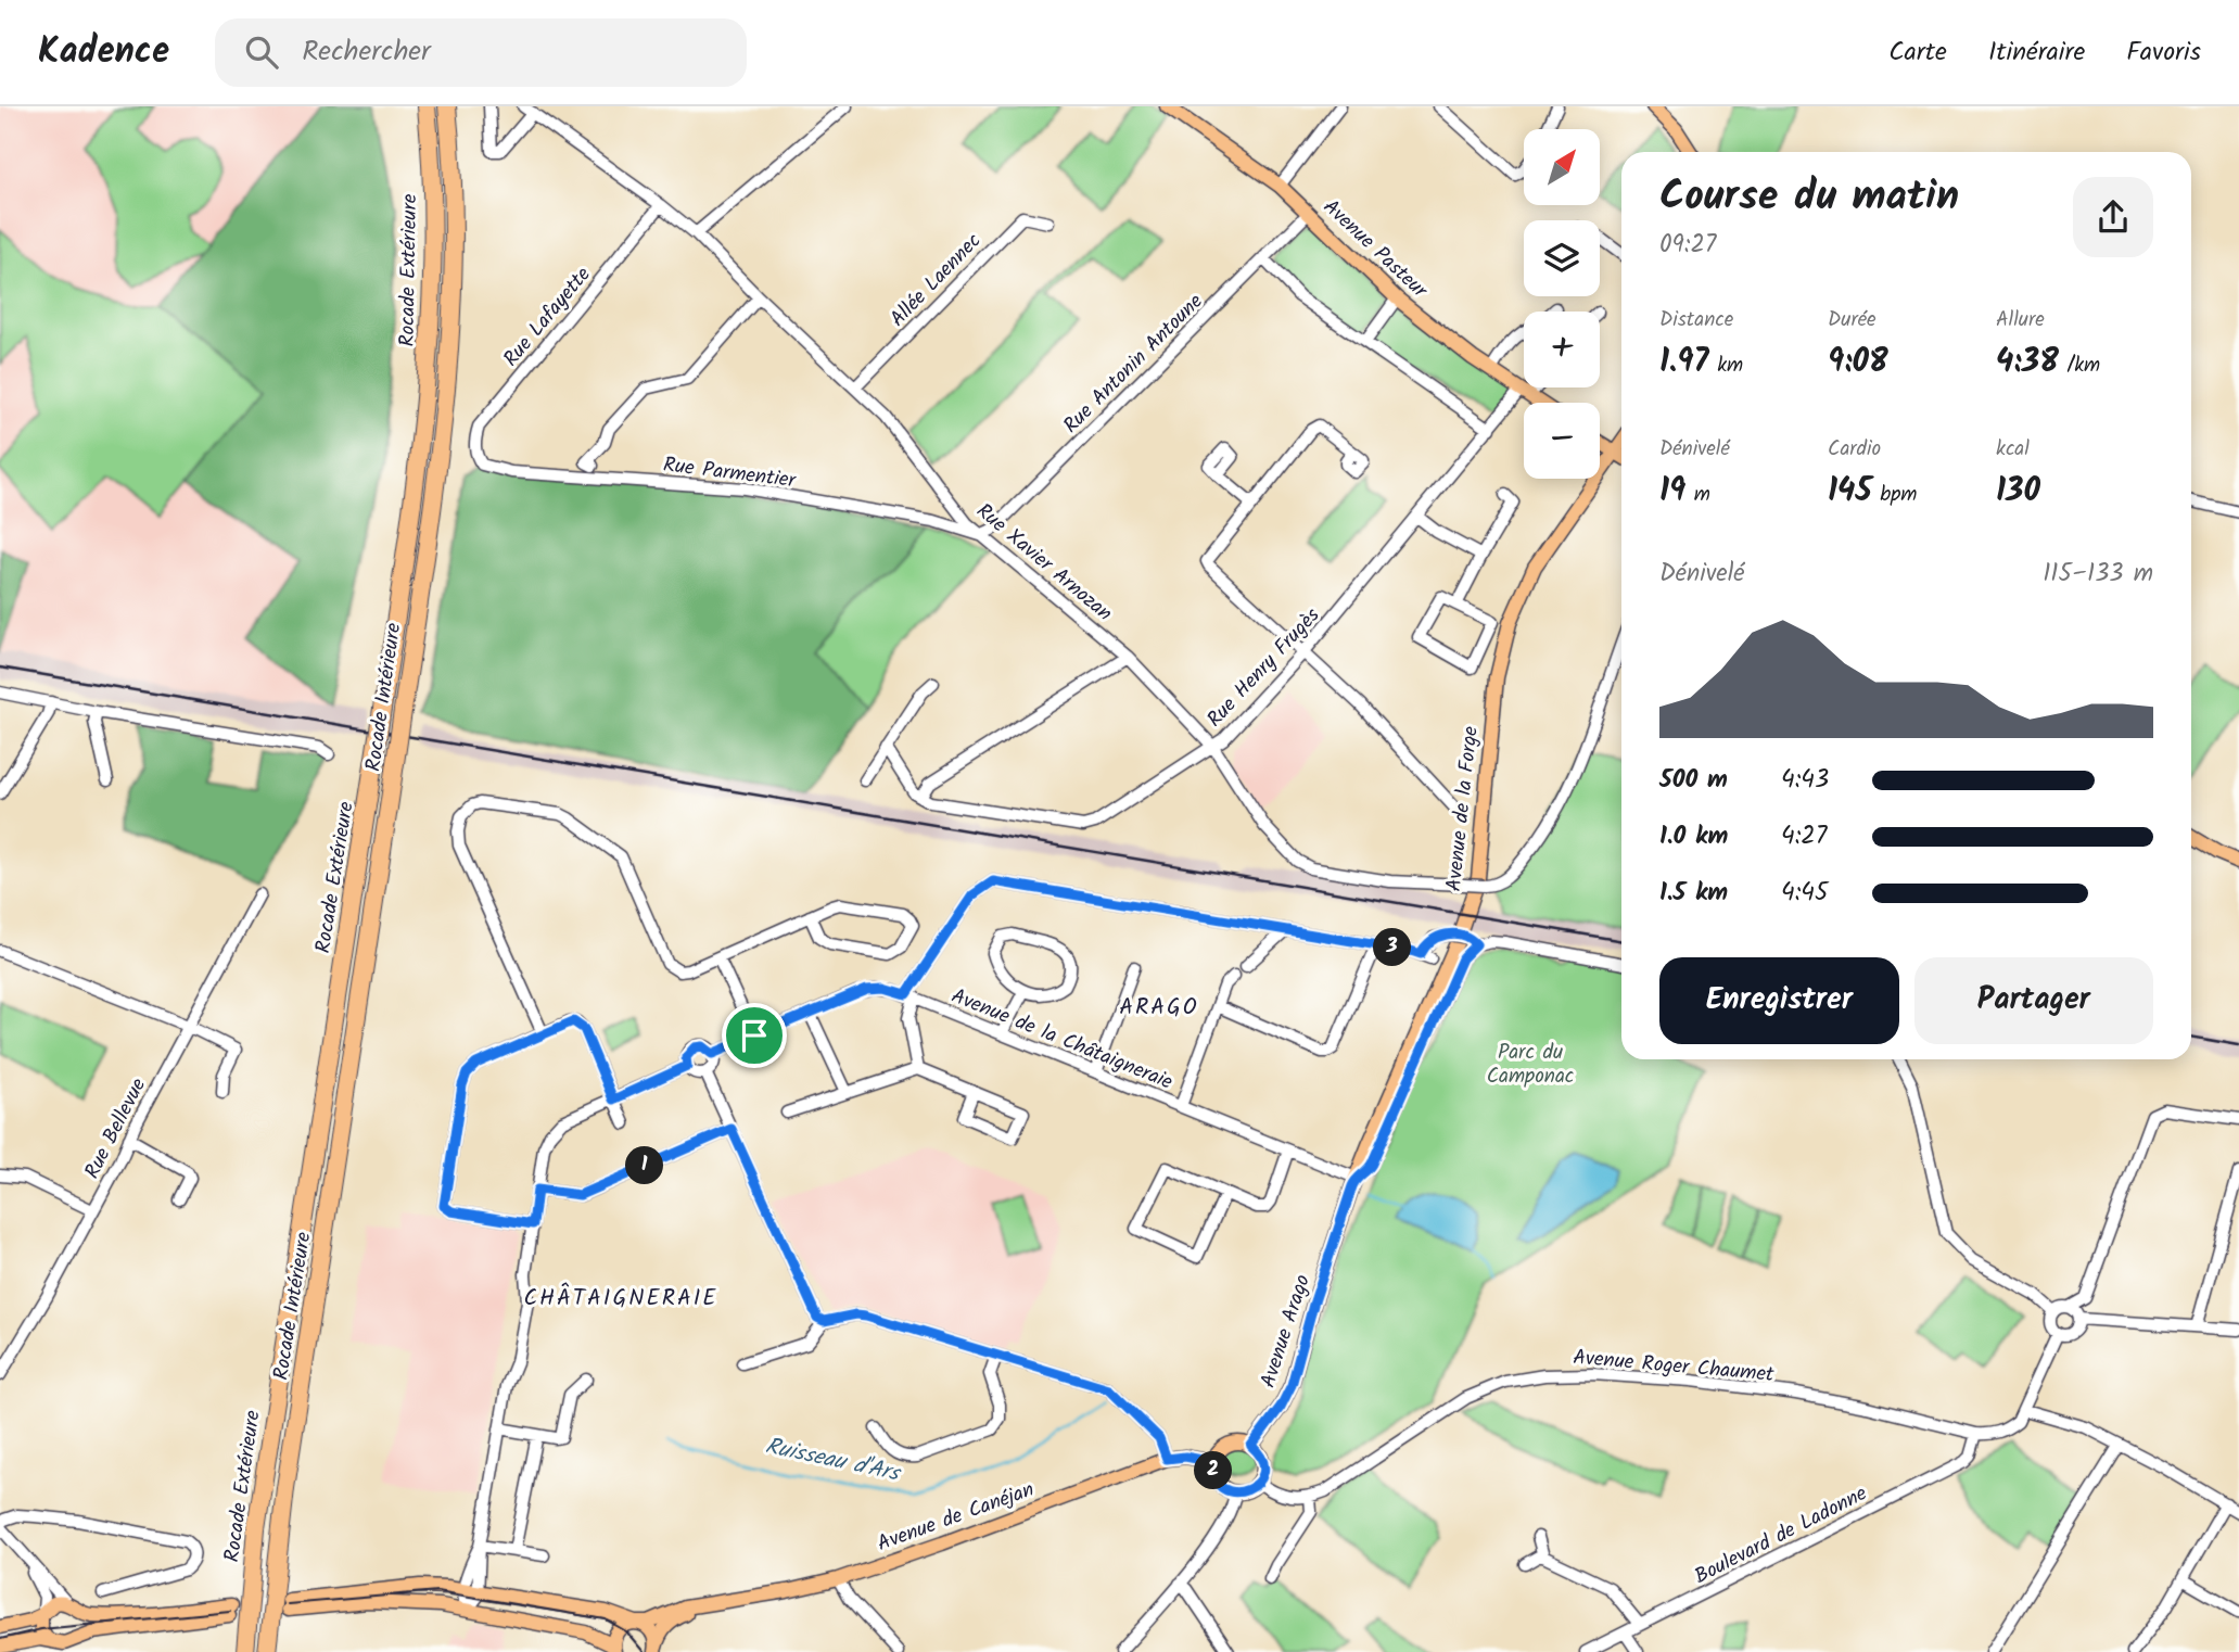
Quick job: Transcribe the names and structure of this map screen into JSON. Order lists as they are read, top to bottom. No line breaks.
{"streets":{"highway":["Rocade Extérieure","Rocade Intérieure"],"main road":["Avenue Pasteur","Avenue de la Forge","Avenue Arago","Avenue de Canéjan"],"street":["Allée Laennec","Rue Lafayette","Rue Antonin Antoune","Rue Parmentier","Rue Xavier Arnozan","Rue Henry Frugès","Avenue de la Châtaigneraie","Rue Bellevue","Avenue Roger Chaumet","Boulevard de Ladonne"]},"crossings":[["Avenue Pasteur","Rue Antonin Antoune"],["Avenue Pasteur","Rue Henry Frugès"],["Allée Laennec","Rue Xavier Arnozan"],["Rue Lafayette","Rue Parmentier"],["Rue Lafayette","Rue Xavier Arnozan"],["Rue Antonin Antoune","Rue Parmentier"],["Rue Antonin Antoune","Rue Xavier Arnozan"],["Rue Parmentier","Rue Xavier Arnozan"],["Rue Xavier Arnozan","Rue Henry Frugès"],["Avenue de la Forge","Avenue de la Châtaigneraie"],["Avenue de la Forge","Avenue Arago"],["Avenue de la Châtaigneraie","Avenue Arago"],["Avenue Arago","Avenue de Canéjan"],["Avenue Roger Chaumet","Boulevard de Ladonne"]],"districts":["ARAGO","CHÂTAIGNERAIE"],"water":["Ruisseau d'Ars"],"parks":["Parc du Camponac"],"north":"top right","page":{"header":"Kadence","search":"Rechercher","nav":["Carte","Itinéraire","Favoris"],"map_buttons":["+","−"],"heading":["Course du matin","09:27"],"stats":[["Distance","1.97 km"],["Durée","9:08"],["Allure","4:38 /km"],["Dénivelé","19 m"],["Cardio","145 bpm"],["kcal","130"]],"chart":["Dénivelé","115–133 m"],"list":[{"name":"500 m","note":"4:43"},{"name":"1.0 km","note":"4:27"},{"name":"1.5 km","note":"4:45"}],"pins":["3","1","2"],"buttons":["Enregistrer","Partager"]}}
